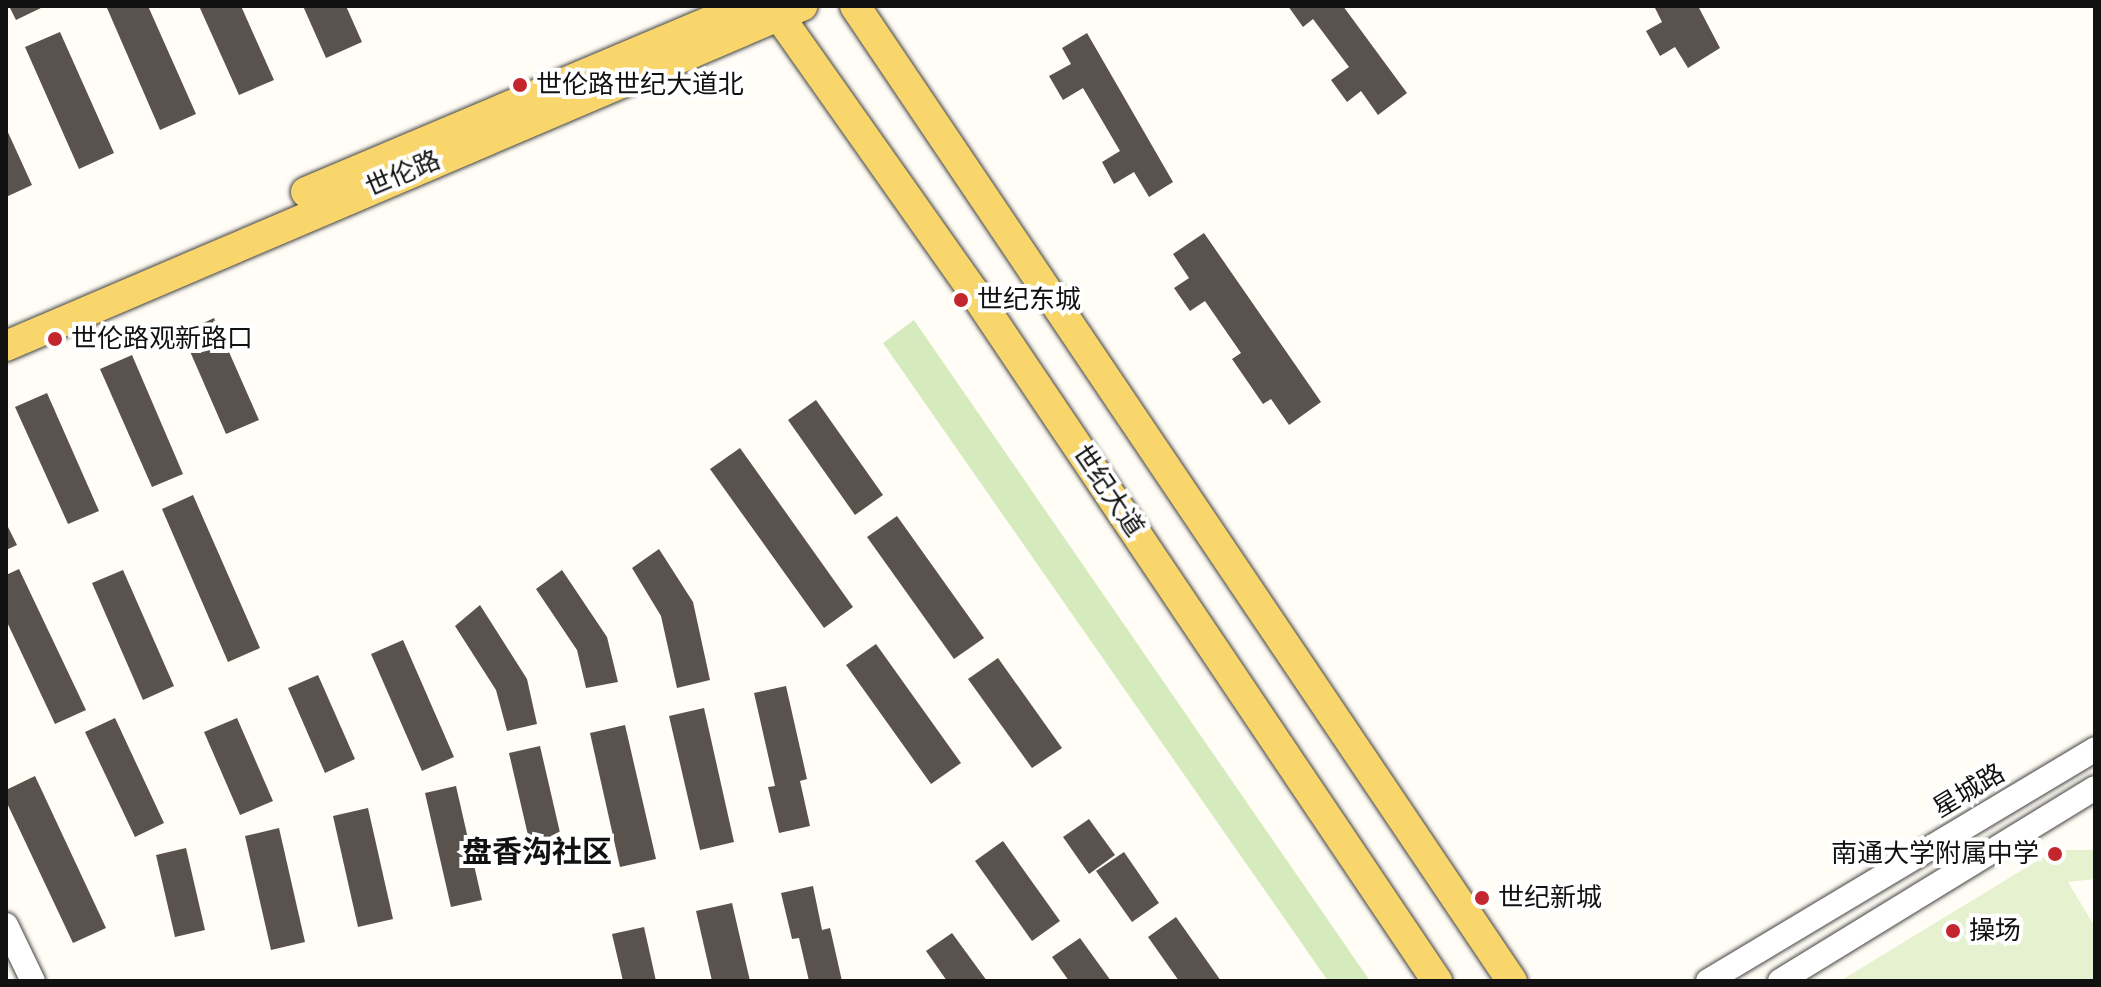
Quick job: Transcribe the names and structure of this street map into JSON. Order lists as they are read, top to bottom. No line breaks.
{"streets":{"main road":["世伦路","世纪大道"],"street":["星城路"]},"crossings":[["世伦路","世纪大道"]],"districts":["盘香沟社区"],"places":["世伦路世纪大道北","世纪东城","世伦路观新路口","南通大学附属中学","世纪新城","操场"]}
